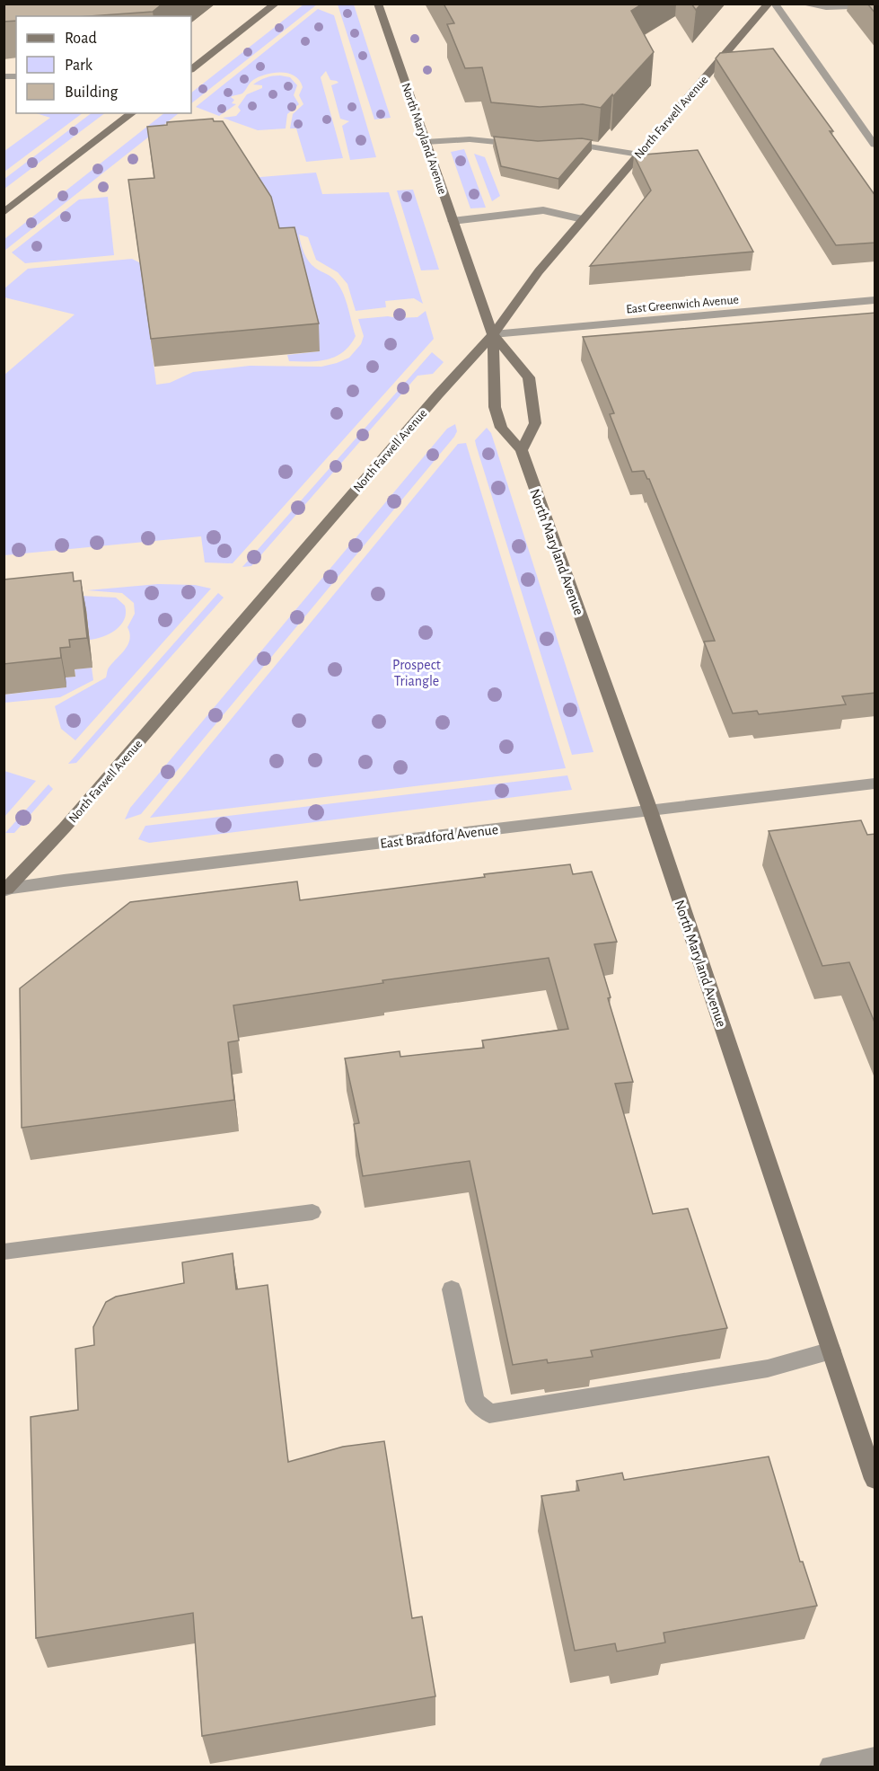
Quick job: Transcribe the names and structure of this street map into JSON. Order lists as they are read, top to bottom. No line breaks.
{"streets":{"street":["North Farwell Avenue","North Maryland Avenue","East Greenwich Avenue","East Bradford Avenue"]},"crossings":[["North Farwell Avenue","North Maryland Avenue"],["North Farwell Avenue","East Greenwich Avenue"],["North Farwell Avenue","East Bradford Avenue"],["North Maryland Avenue","East Greenwich Avenue"],["North Maryland Avenue","East Bradford Avenue"]],"parks":["Prospect Triangle"],"legend":["Road","Park","Building"]}
